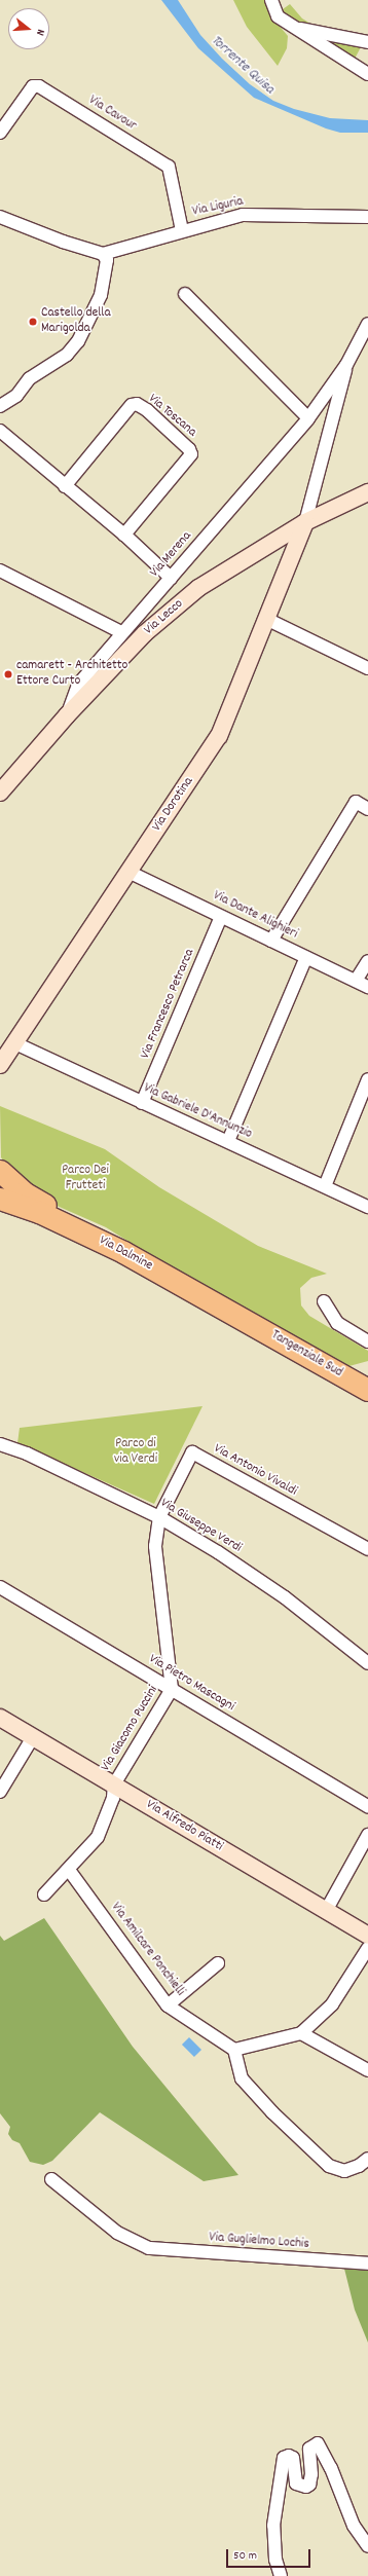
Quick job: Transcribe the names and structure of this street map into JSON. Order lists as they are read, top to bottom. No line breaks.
{"streets":{"highway":["Via Dalmine","Tangenziale Sud"],"main road":["Via Lecco","Via Dorotina","Via Alfredo Piatti"],"street":["Via Cavour","Via Liguria","Via Toscana","Via Merena","Via Dante Alighieri","Via Francesco Petrarca","Via Gabriele D'Annunzio","Via Antonio Vivaldi","Via Giuseppe Verdi","Via Pietro Mascagni","Via Giacomo Puccini","Via Amilcare Ponchielli","Via Guglielmo Lochis"]},"crossings":[["Via Cavour","Via Liguria"],["Via Merena","Via Lecco"],["Via Merena","Via Dorotina"],["Via Lecco","Via Dorotina"],["Via Dorotina","Via Dante Alighieri"],["Via Dorotina","Via Gabriele D'Annunzio"],["Via Dante Alighieri","Via Francesco Petrarca"],["Via Francesco Petrarca","Via Gabriele D'Annunzio"],["Via Dalmine","Tangenziale Sud"],["Via Antonio Vivaldi","Via Giuseppe Verdi"],["Via Antonio Vivaldi","Via Giacomo Puccini"],["Via Giuseppe Verdi","Via Giacomo Puccini"],["Via Pietro Mascagni","Via Giacomo Puccini"],["Via Giacomo Puccini","Via Alfredo Piatti"]],"water":["Torrente Quisa"],"parks":["Parco Dei Frutteti","Parco di via Verdi"],"places":["Castello della Marigolda","camarett - Architetto Ettore Curto"],"scale_bar":"50 m","north":"right"}
